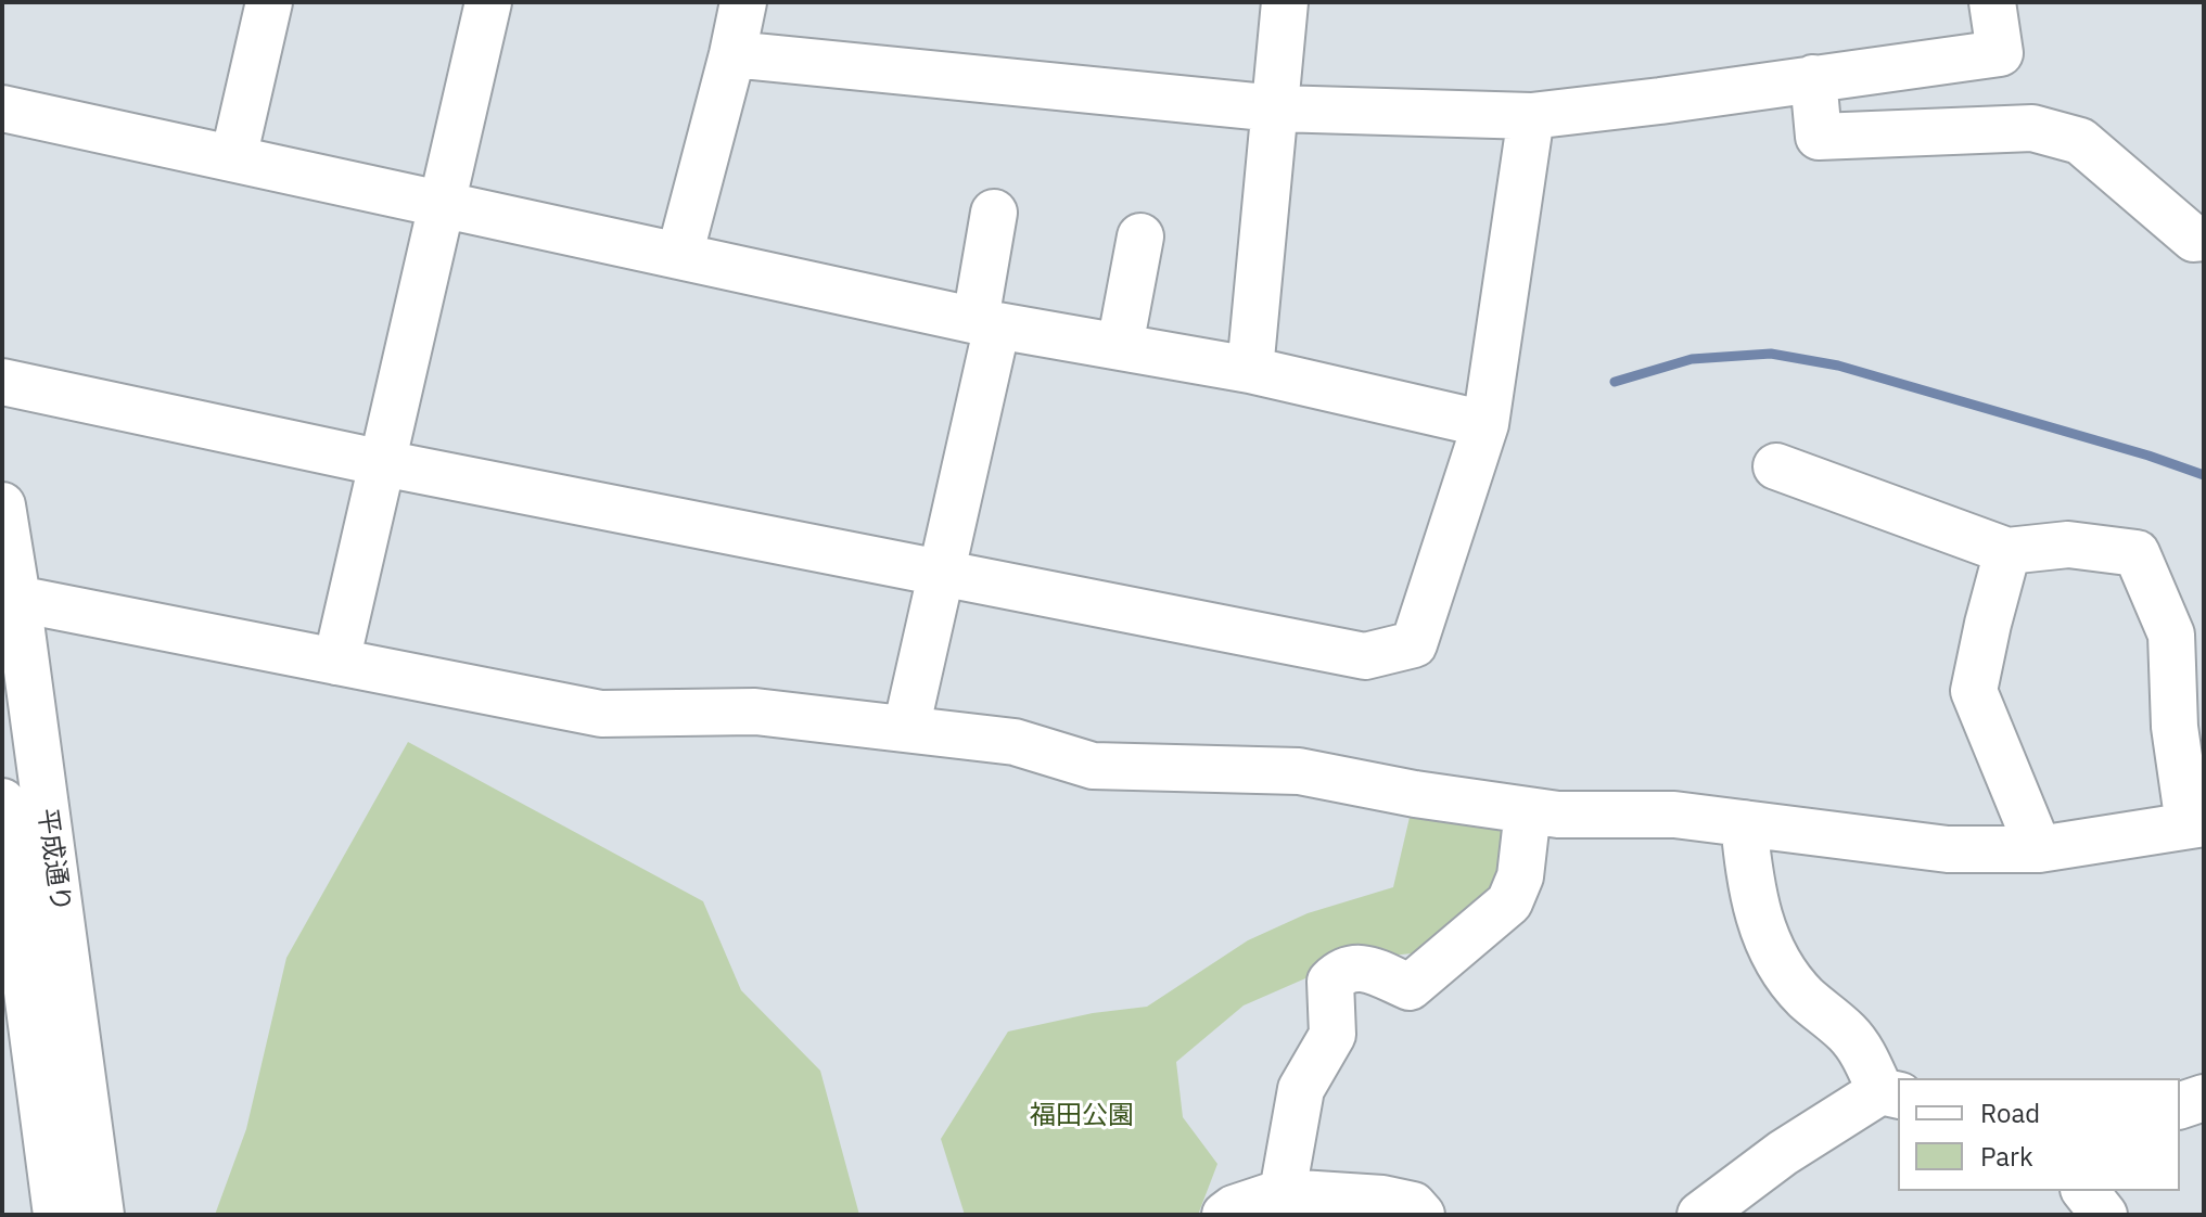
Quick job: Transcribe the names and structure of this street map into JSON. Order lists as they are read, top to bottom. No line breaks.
{"streets":{"street":["平成通り"]},"parks":["福田公園"],"legend":["Road","Park"]}
